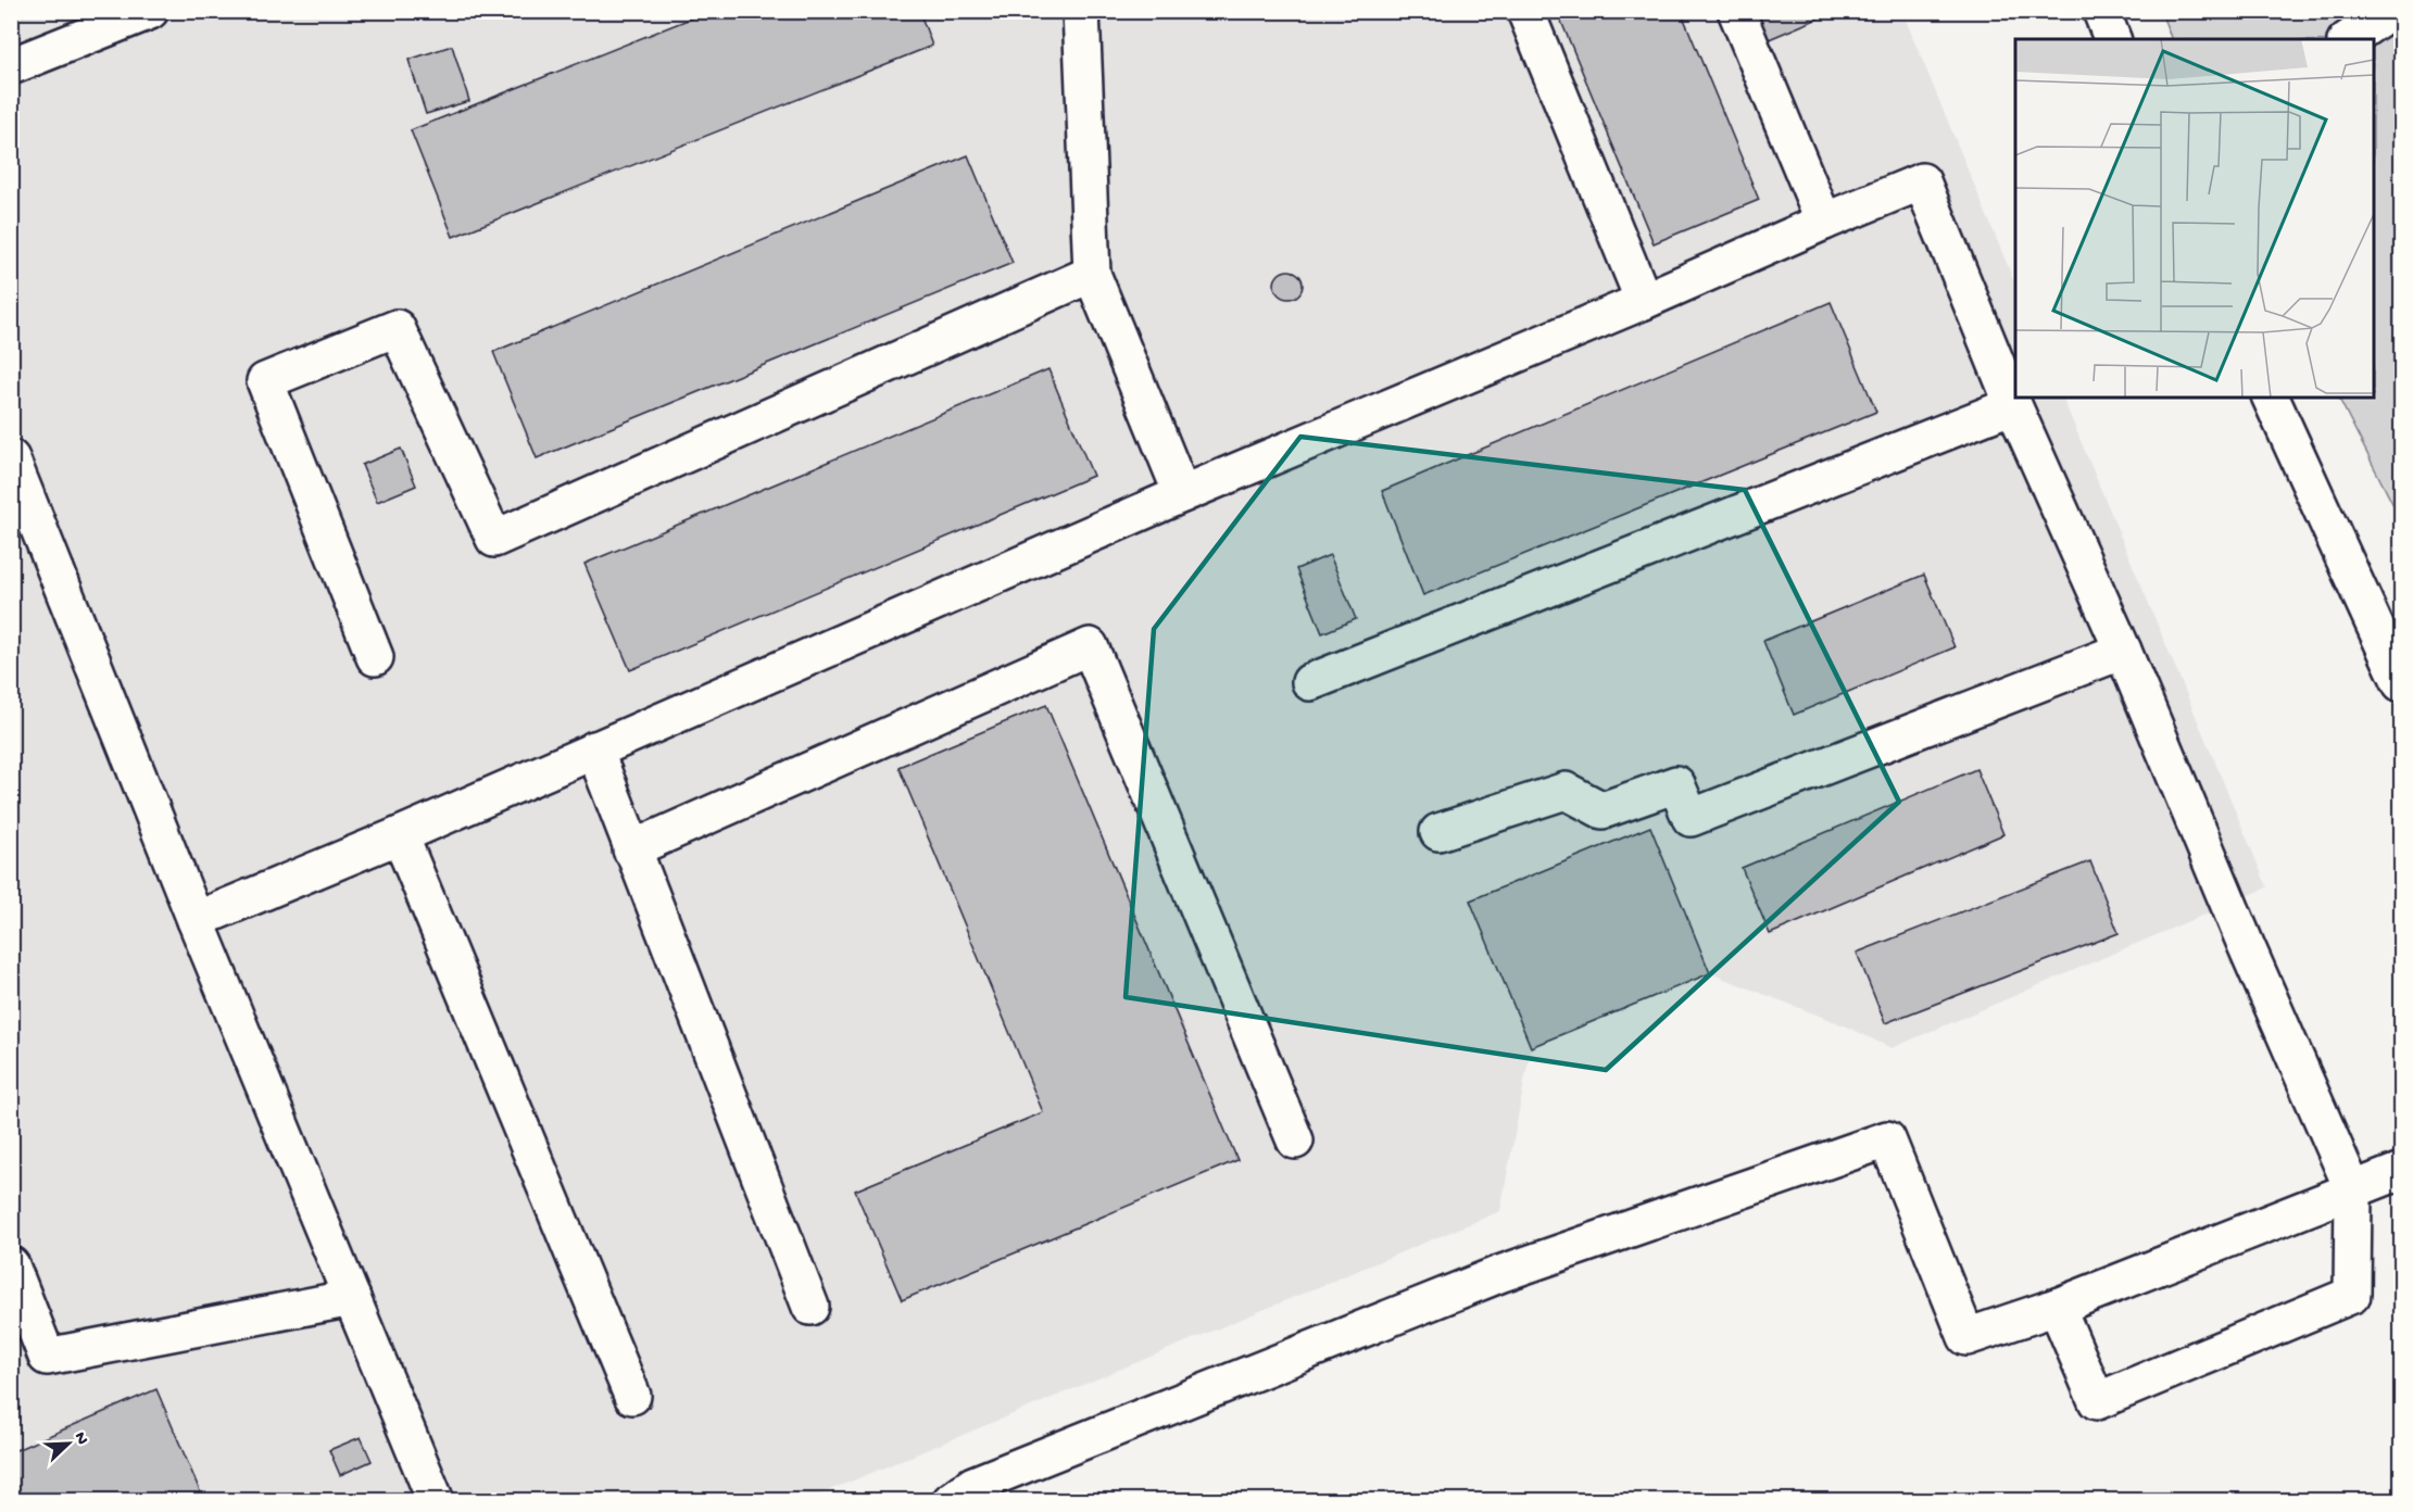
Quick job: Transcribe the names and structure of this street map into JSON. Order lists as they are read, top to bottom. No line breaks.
{"north":"top right"}
